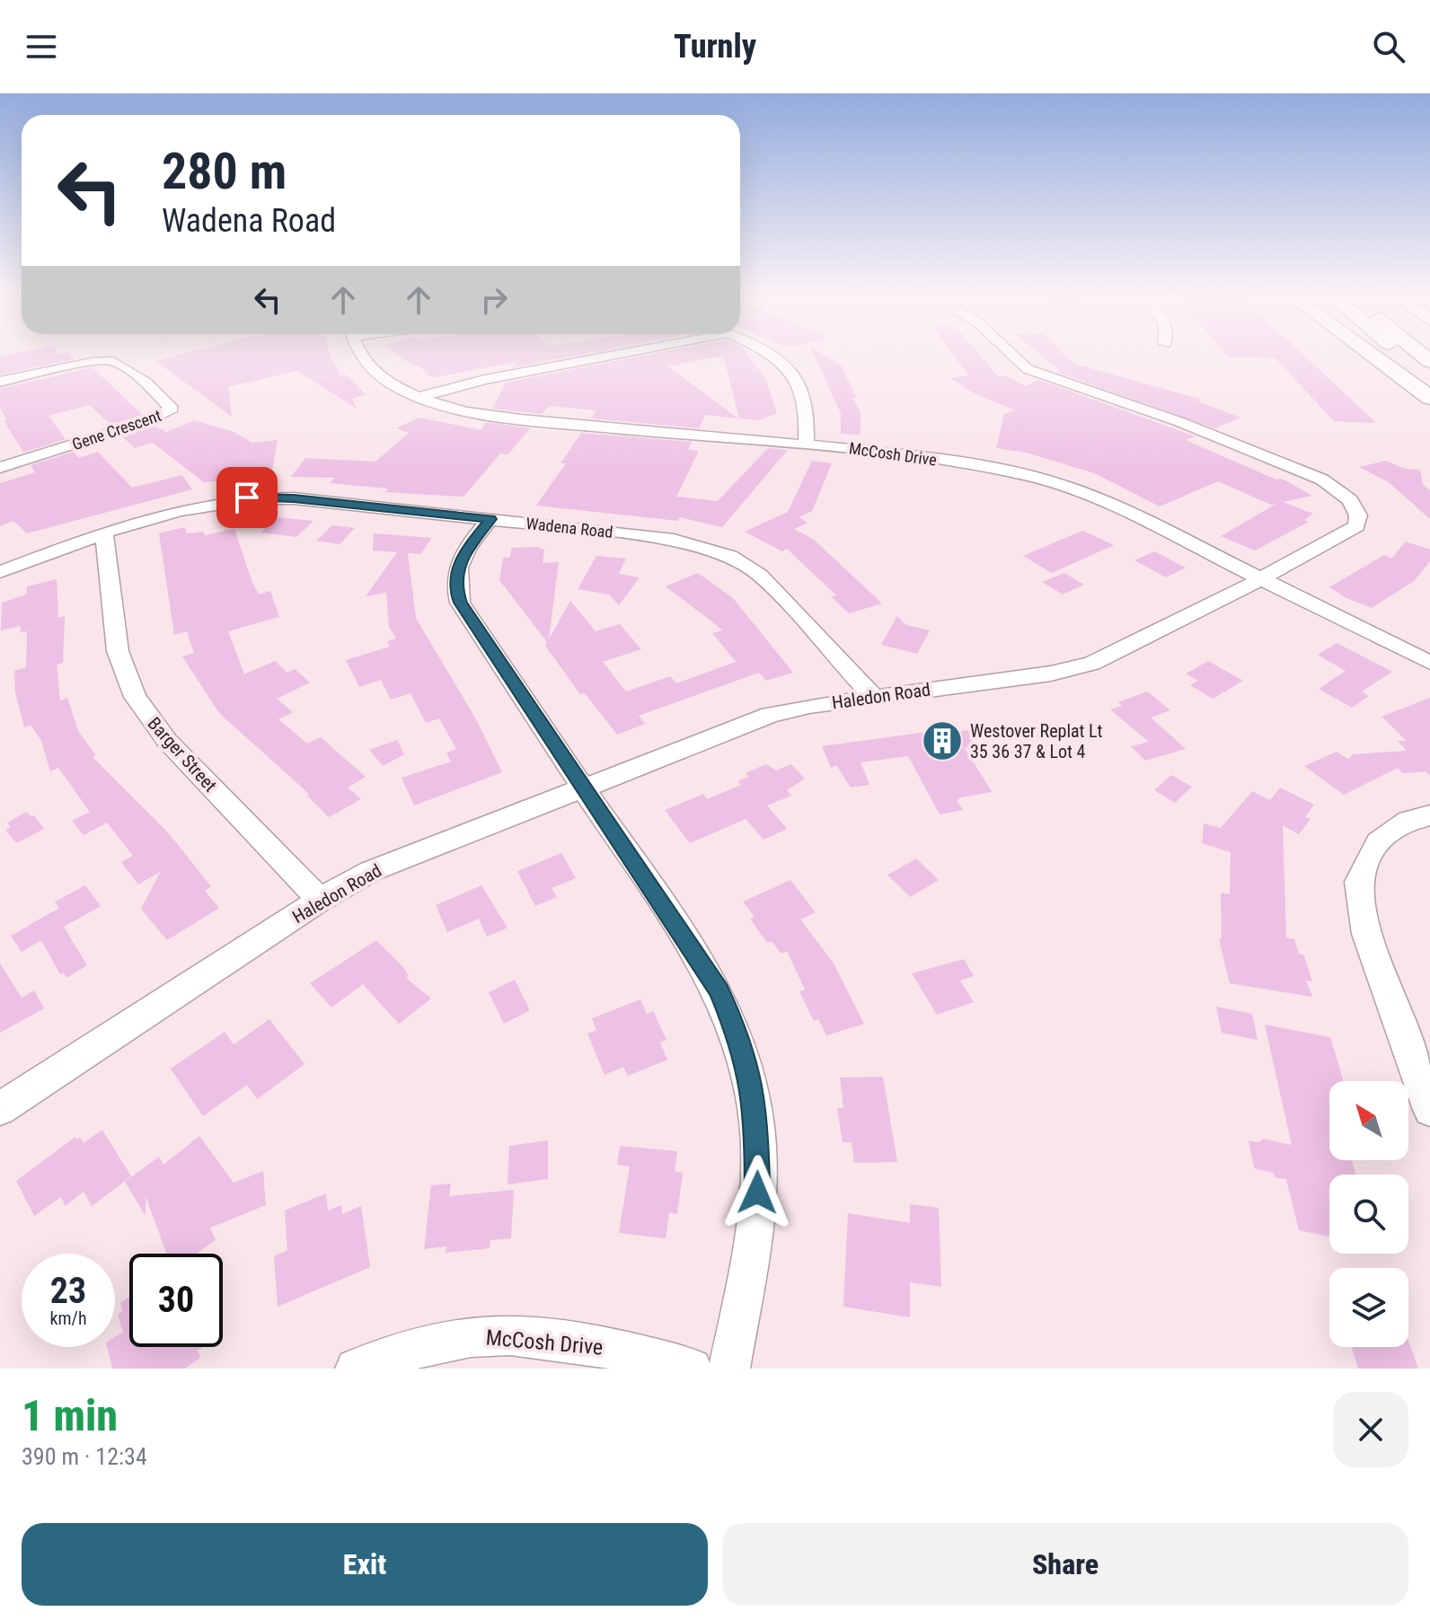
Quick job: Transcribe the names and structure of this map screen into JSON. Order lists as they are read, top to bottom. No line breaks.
{"streets":{"street":["Gene Crescent","McCosh Drive","Wadena Road","Haledon Road","Barger Street"]},"crossings":[["McCosh Drive","Haledon Road"],["Wadena Road","Haledon Road"],["Wadena Road","Barger Street"],["Haledon Road","Barger Street"]],"places":{"building":["Westover Replat Lt 35 36 37 & Lot 4"]},"north":"top left","page":{"header":"Turnly","turn":["280 m","Wadena Road"],"speed":"23 km/h","limit":"30","heading":["1 min","390 m · 12:34"],"buttons":["Exit","Share"]}}
